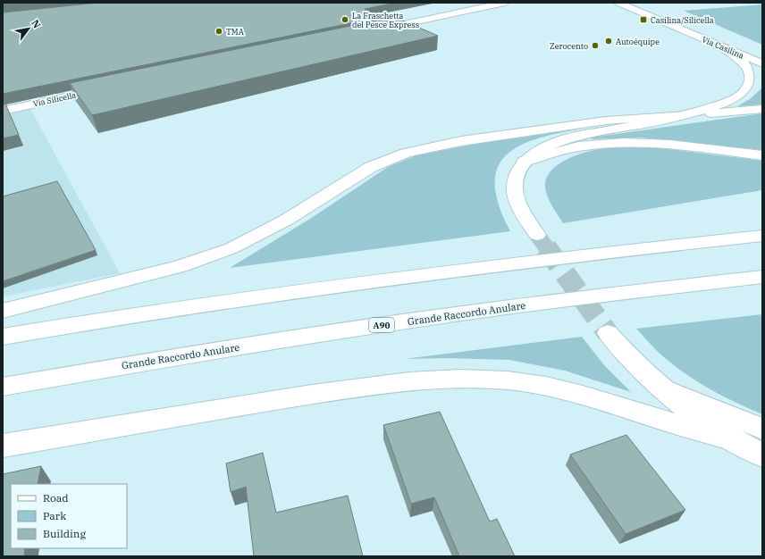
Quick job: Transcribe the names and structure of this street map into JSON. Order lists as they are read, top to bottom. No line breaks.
{"streets":{"main road":["Via Casilina","Via Silicella","Grande Raccordo Anulare","A90"]},"places":{"other":["La Fraschetta del Pesce Express","TMA","Autoéquipe","Zerocento"],"transit":["Casilina/Silicella"]},"legend":["Road","Park","Building"],"north":"top right"}
